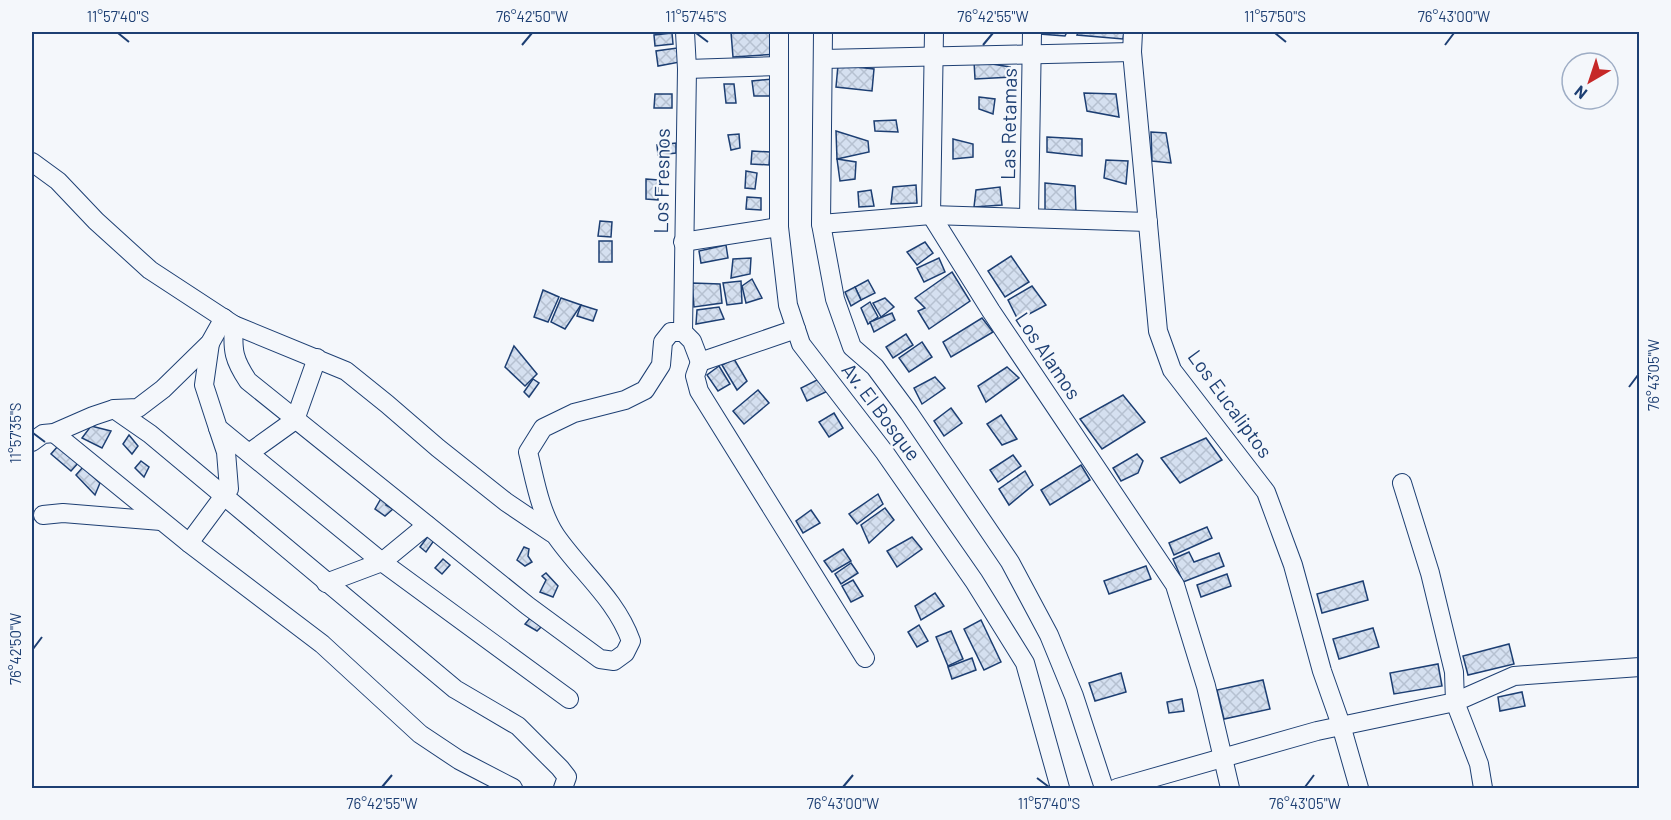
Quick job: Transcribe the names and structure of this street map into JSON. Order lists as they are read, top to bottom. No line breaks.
{"streets":{"street":["Las Retamas","Los Fresnos","Los Alamos","Los Eucaliptos","Av. El Bosque"]},"north":"bottom left","coordinates":["11°57'40\"S","76°42'50\"W","11°57'45\"S","76°42'55\"W","11°57'50\"S","76°43'00\"W","76°43'05\"W","11°57'35\"S"]}
